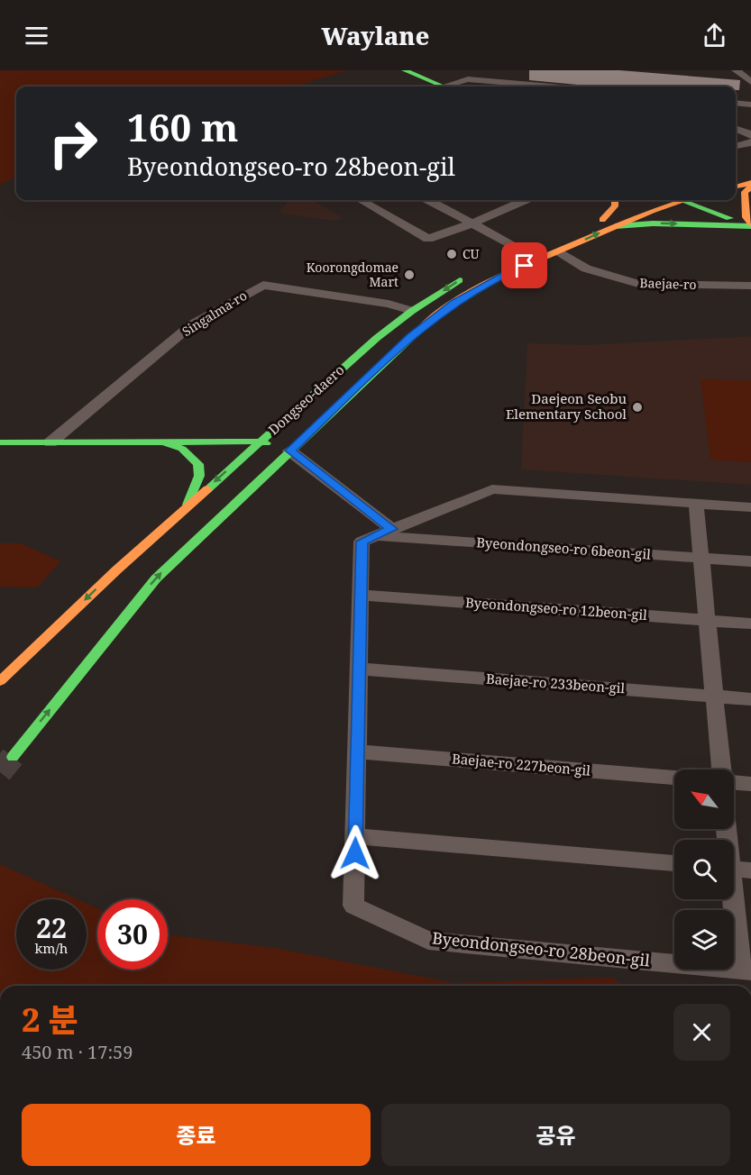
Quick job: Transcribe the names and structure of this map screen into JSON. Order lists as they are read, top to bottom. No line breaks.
{"streets":{"street":["Baejae-ro","Singalma-ro","Dongseo-daero","Byeondongseo-ro 6beon-gil","Byeondongseo-ro 12beon-gil","Baejae-ro 233beon-gil","Baejae-ro 227beon-gil","Byeondongseo-ro 28beon-gil"]},"crossings":[["Baejae-ro","Dongseo-daero"],["Singalma-ro","Dongseo-daero"],["Dongseo-daero","Byeondongseo-ro 6beon-gil"],["Dongseo-daero","Byeondongseo-ro 28beon-gil"],["Byeondongseo-ro 6beon-gil","Byeondongseo-ro 28beon-gil"],["Byeondongseo-ro 12beon-gil","Byeondongseo-ro 28beon-gil"],["Baejae-ro 233beon-gil","Byeondongseo-ro 28beon-gil"],["Baejae-ro 227beon-gil","Byeondongseo-ro 28beon-gil"]],"places":["CU","Koorongdomae Mart","Daejeon Seobu Elementary School"],"north":"top left","page":{"header":"Waylane","turn":["160 m","Byeondongseo-ro 28beon-gil"],"speed":"22 km/h","limit":"30","heading":["2 분","450 m · 17:59"],"buttons":["종료","공유"]}}
